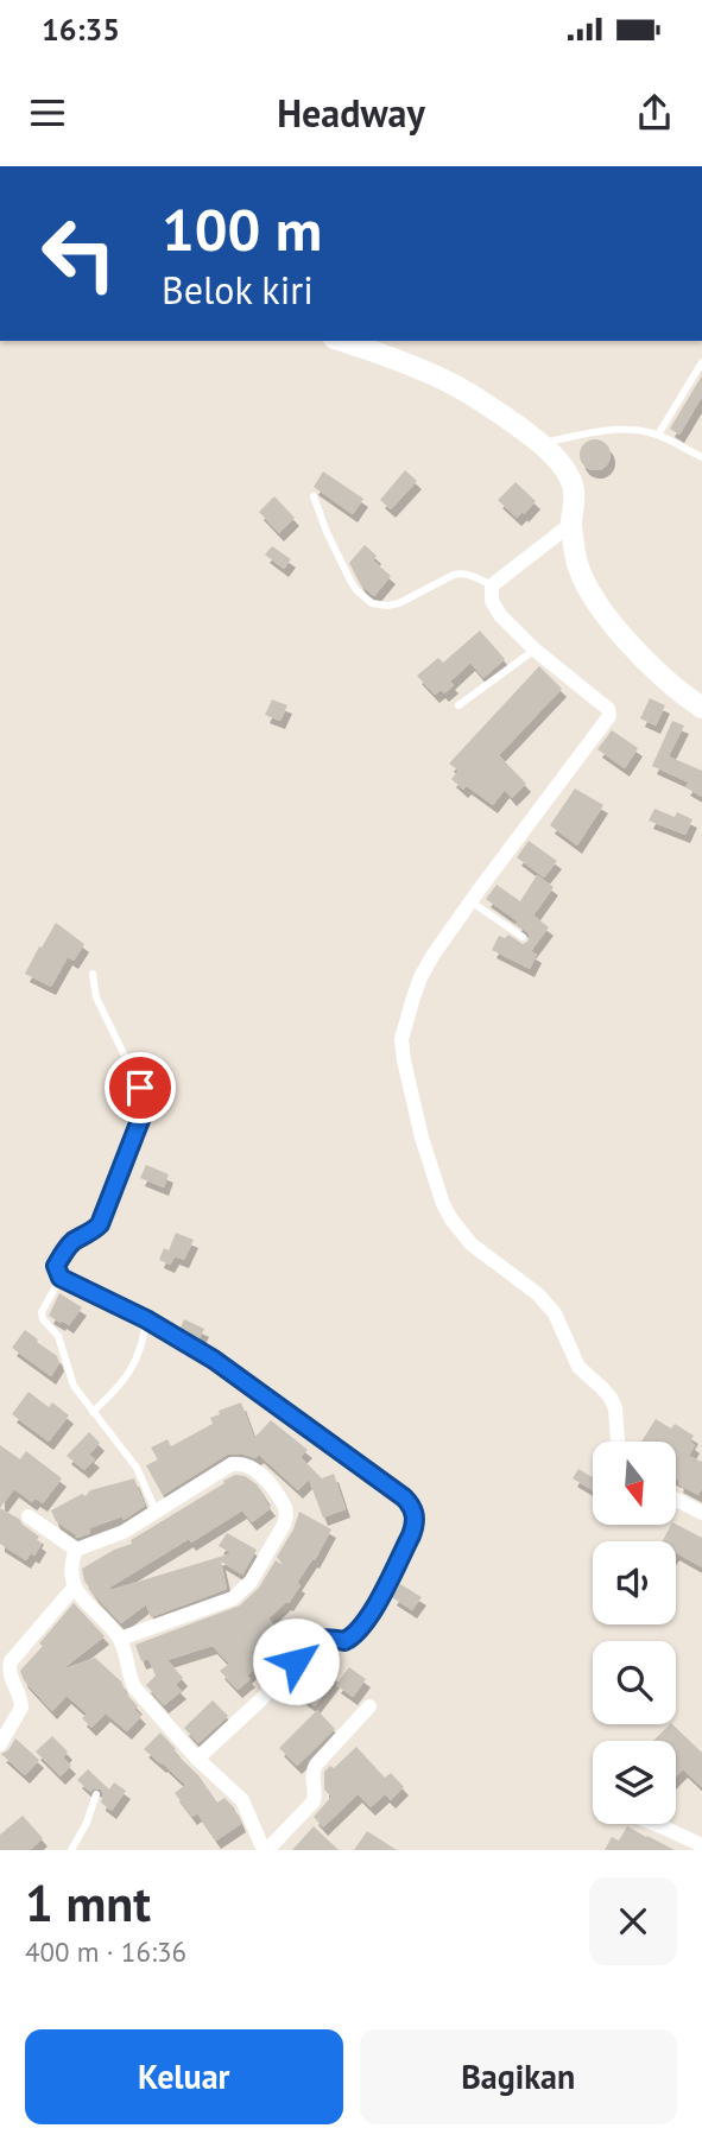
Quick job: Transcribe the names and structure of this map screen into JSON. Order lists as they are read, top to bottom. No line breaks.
{"north":"bottom","page":{"status":"16:35","header":"Headway","turn":["100 m","Belok kiri"],"heading":["1 mnt","400 m · 16:36"],"buttons":["Keluar","Bagikan"]}}
